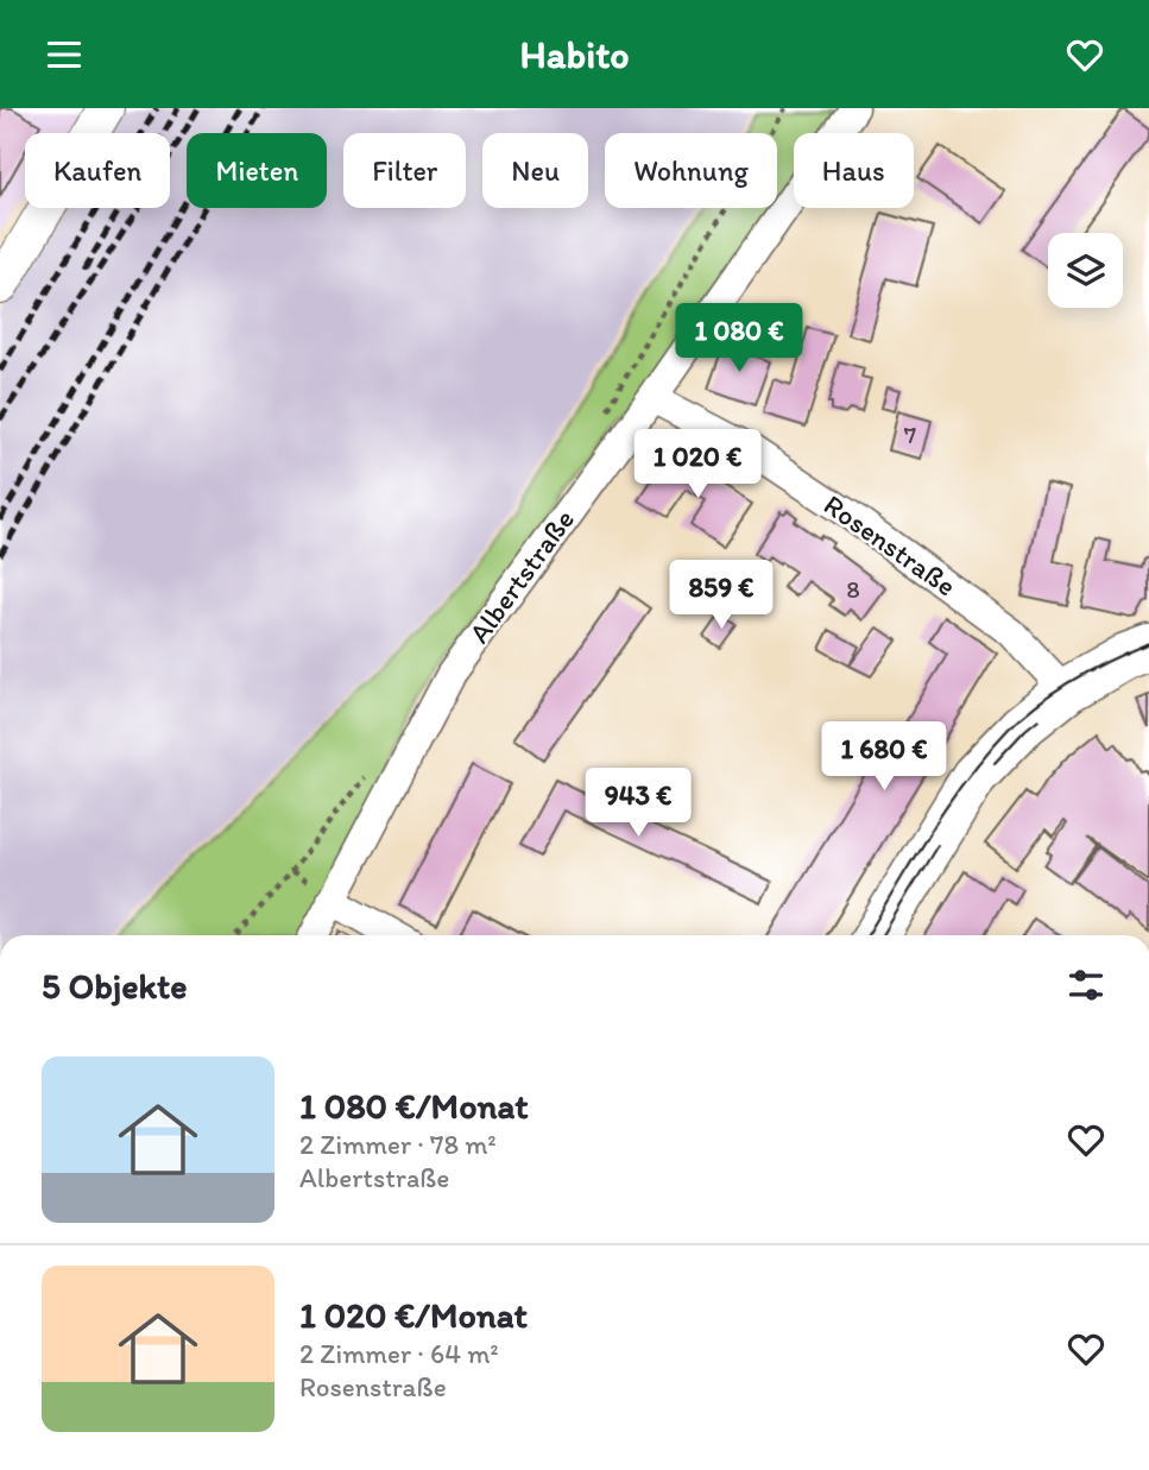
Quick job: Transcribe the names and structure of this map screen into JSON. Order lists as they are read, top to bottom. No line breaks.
{"streets":{"street":["Rosenstraße","Albertstraße"]},"crossings":[["Rosenstraße","Albertstraße"]],"house_numbers":["7","8"],"page":{"header":"Habito","chip":["Kaufen","Mieten","Filter","Neu","Wohnung","Haus"],"price":["1 080 €","1 020 €","859 €","1 680 €","943 €"],"heading":"5 Objekte","list":[{"name":"1 080 €/Monat","note":"2 Zimmer · 78 m² · Albertstraße"},{"name":"1 020 €/Monat","note":"2 Zimmer · 64 m² · Rosenstraße"}]}}
